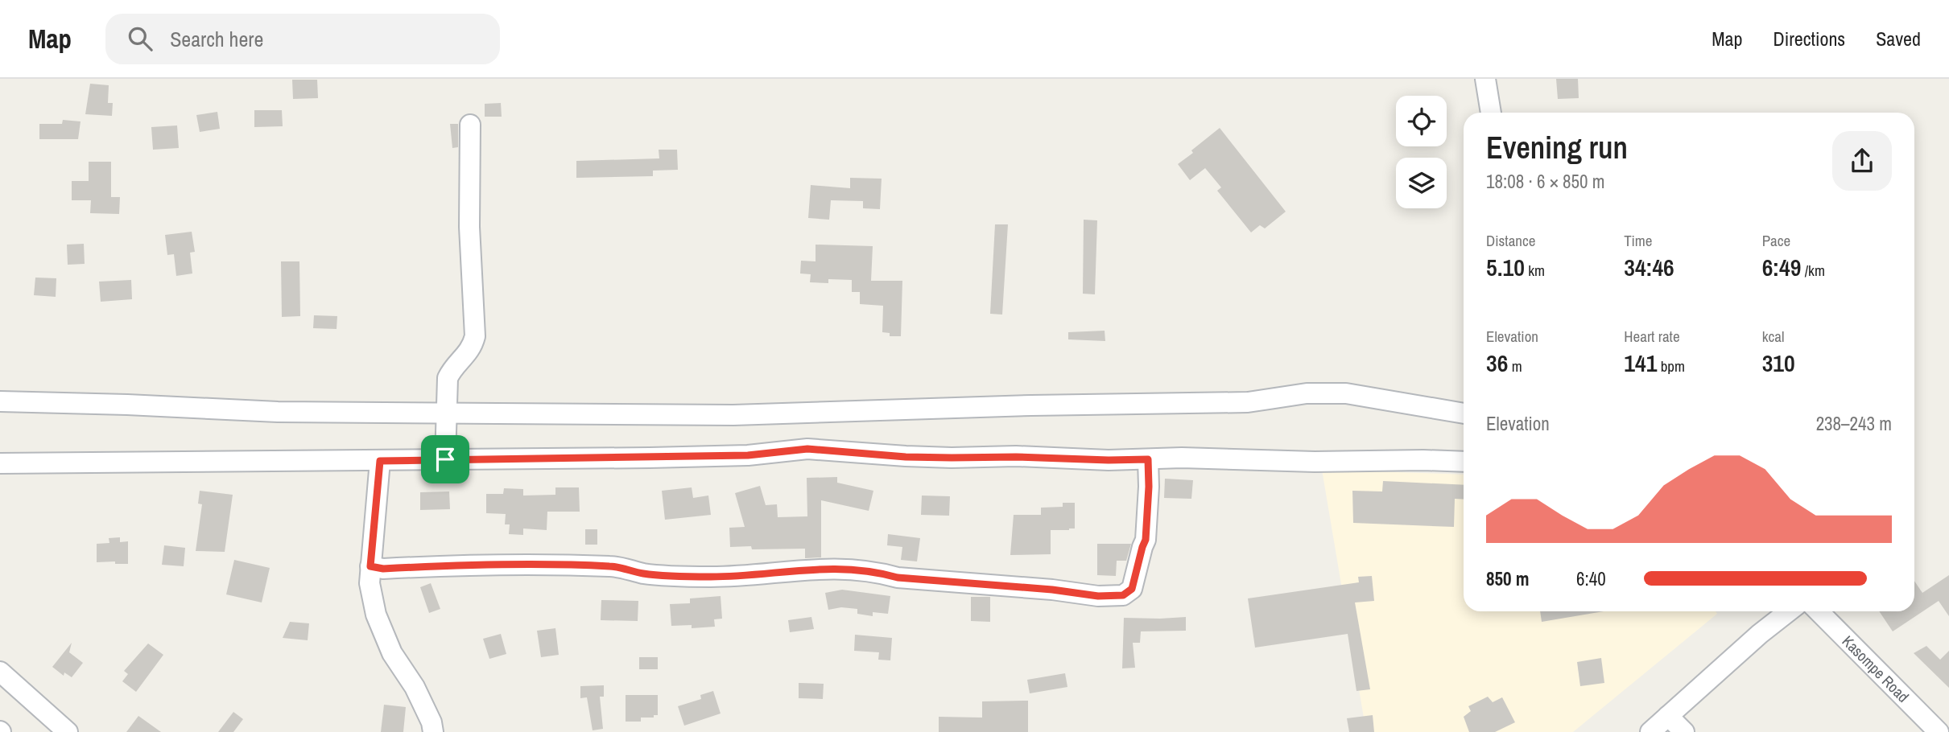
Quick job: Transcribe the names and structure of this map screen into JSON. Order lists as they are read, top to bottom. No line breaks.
{"streets":{"street":["Kasompe Road"]},"page":{"header":"Map","search":"Search here","nav":["Map","Directions","Saved"],"heading":["Evening run","18:08 · 6 × 850 m"],"stats":[["Distance","5.10 km"],["Time","34:46"],["Pace","6:49 /km"],["Elevation","36 m"],["Heart rate","141 bpm"],["kcal","310"]],"chart":["Elevation","238–243 m"],"list":[{"name":"850 m","note":"6:40"}]}}
